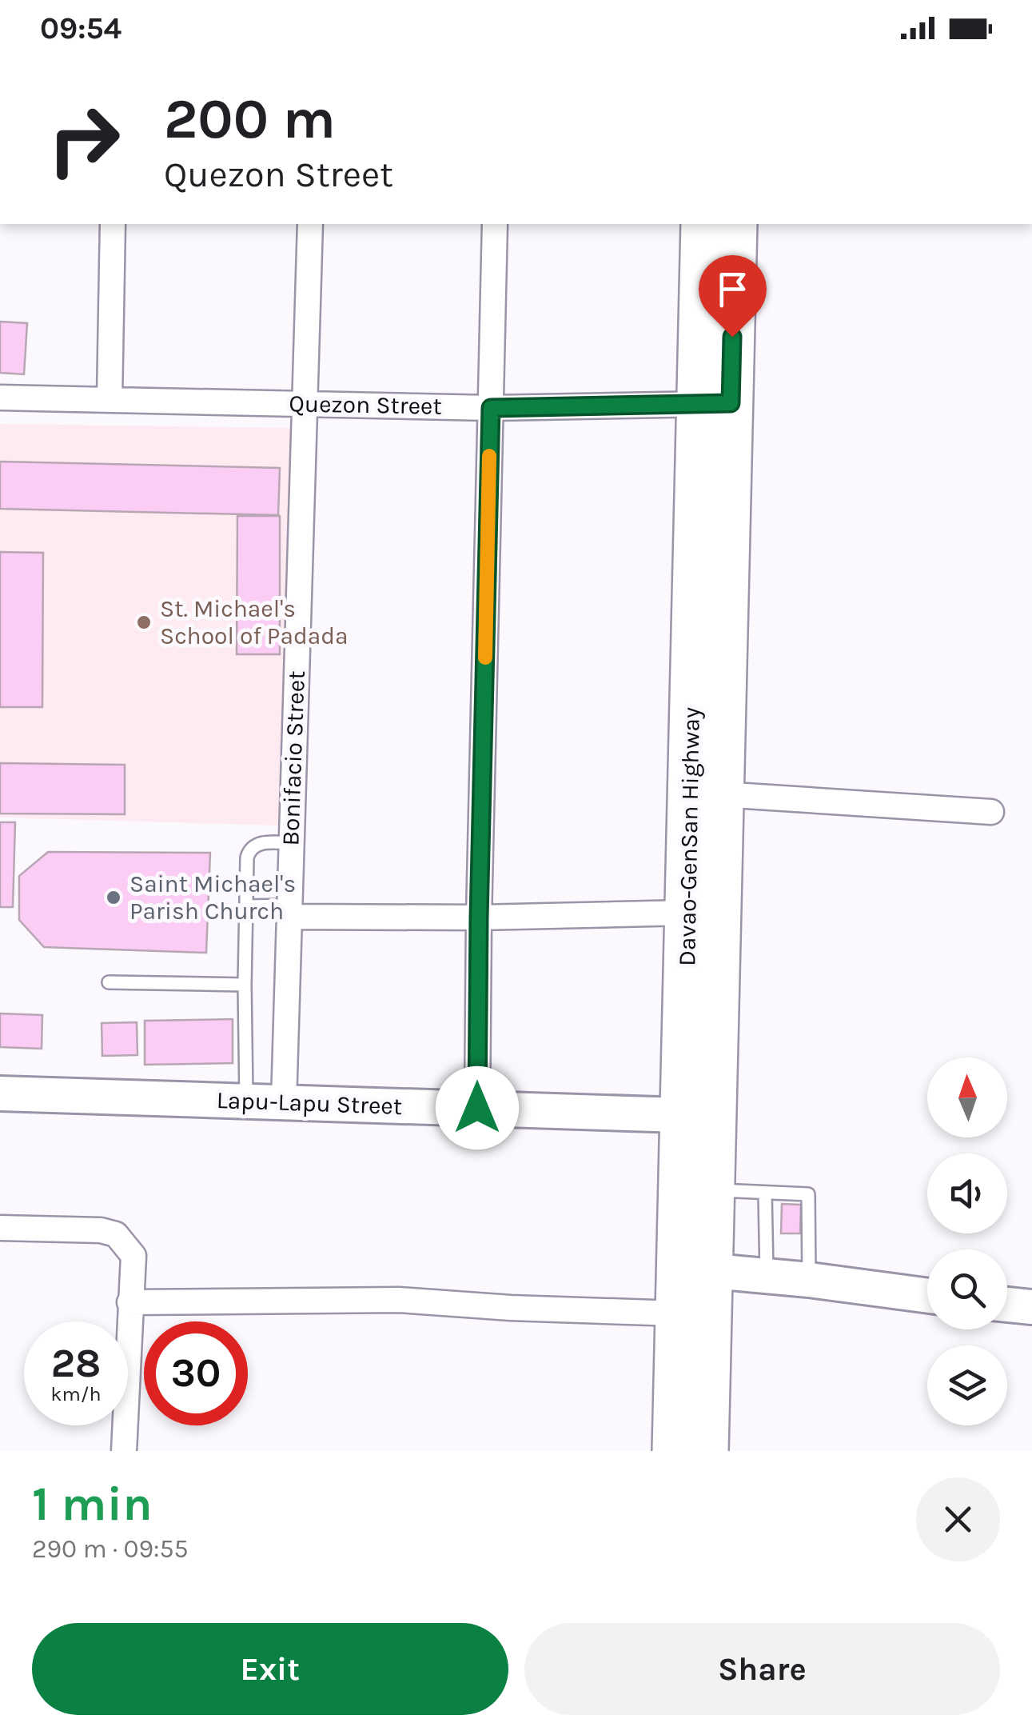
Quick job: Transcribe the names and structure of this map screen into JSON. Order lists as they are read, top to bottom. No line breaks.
{"streets":{"highway":["Davao-GenSan Highway"],"street":["Quezon Street","Bonifacio Street","Lapu-Lapu Street"]},"crossings":[["Quezon Street","Bonifacio Street"],["Quezon Street","Davao-GenSan Highway"],["Bonifacio Street","Lapu-Lapu Street"],["Davao-GenSan Highway","Lapu-Lapu Street"]],"places":["St. Michael's School of Padada","Saint Michael's Parish Church"],"north":"top","page":{"status":"09:54","turn":["200 m","Quezon Street"],"speed":"28 km/h","limit":"30","heading":["1 min","290 m · 09:55"],"buttons":["Exit","Share"]}}
